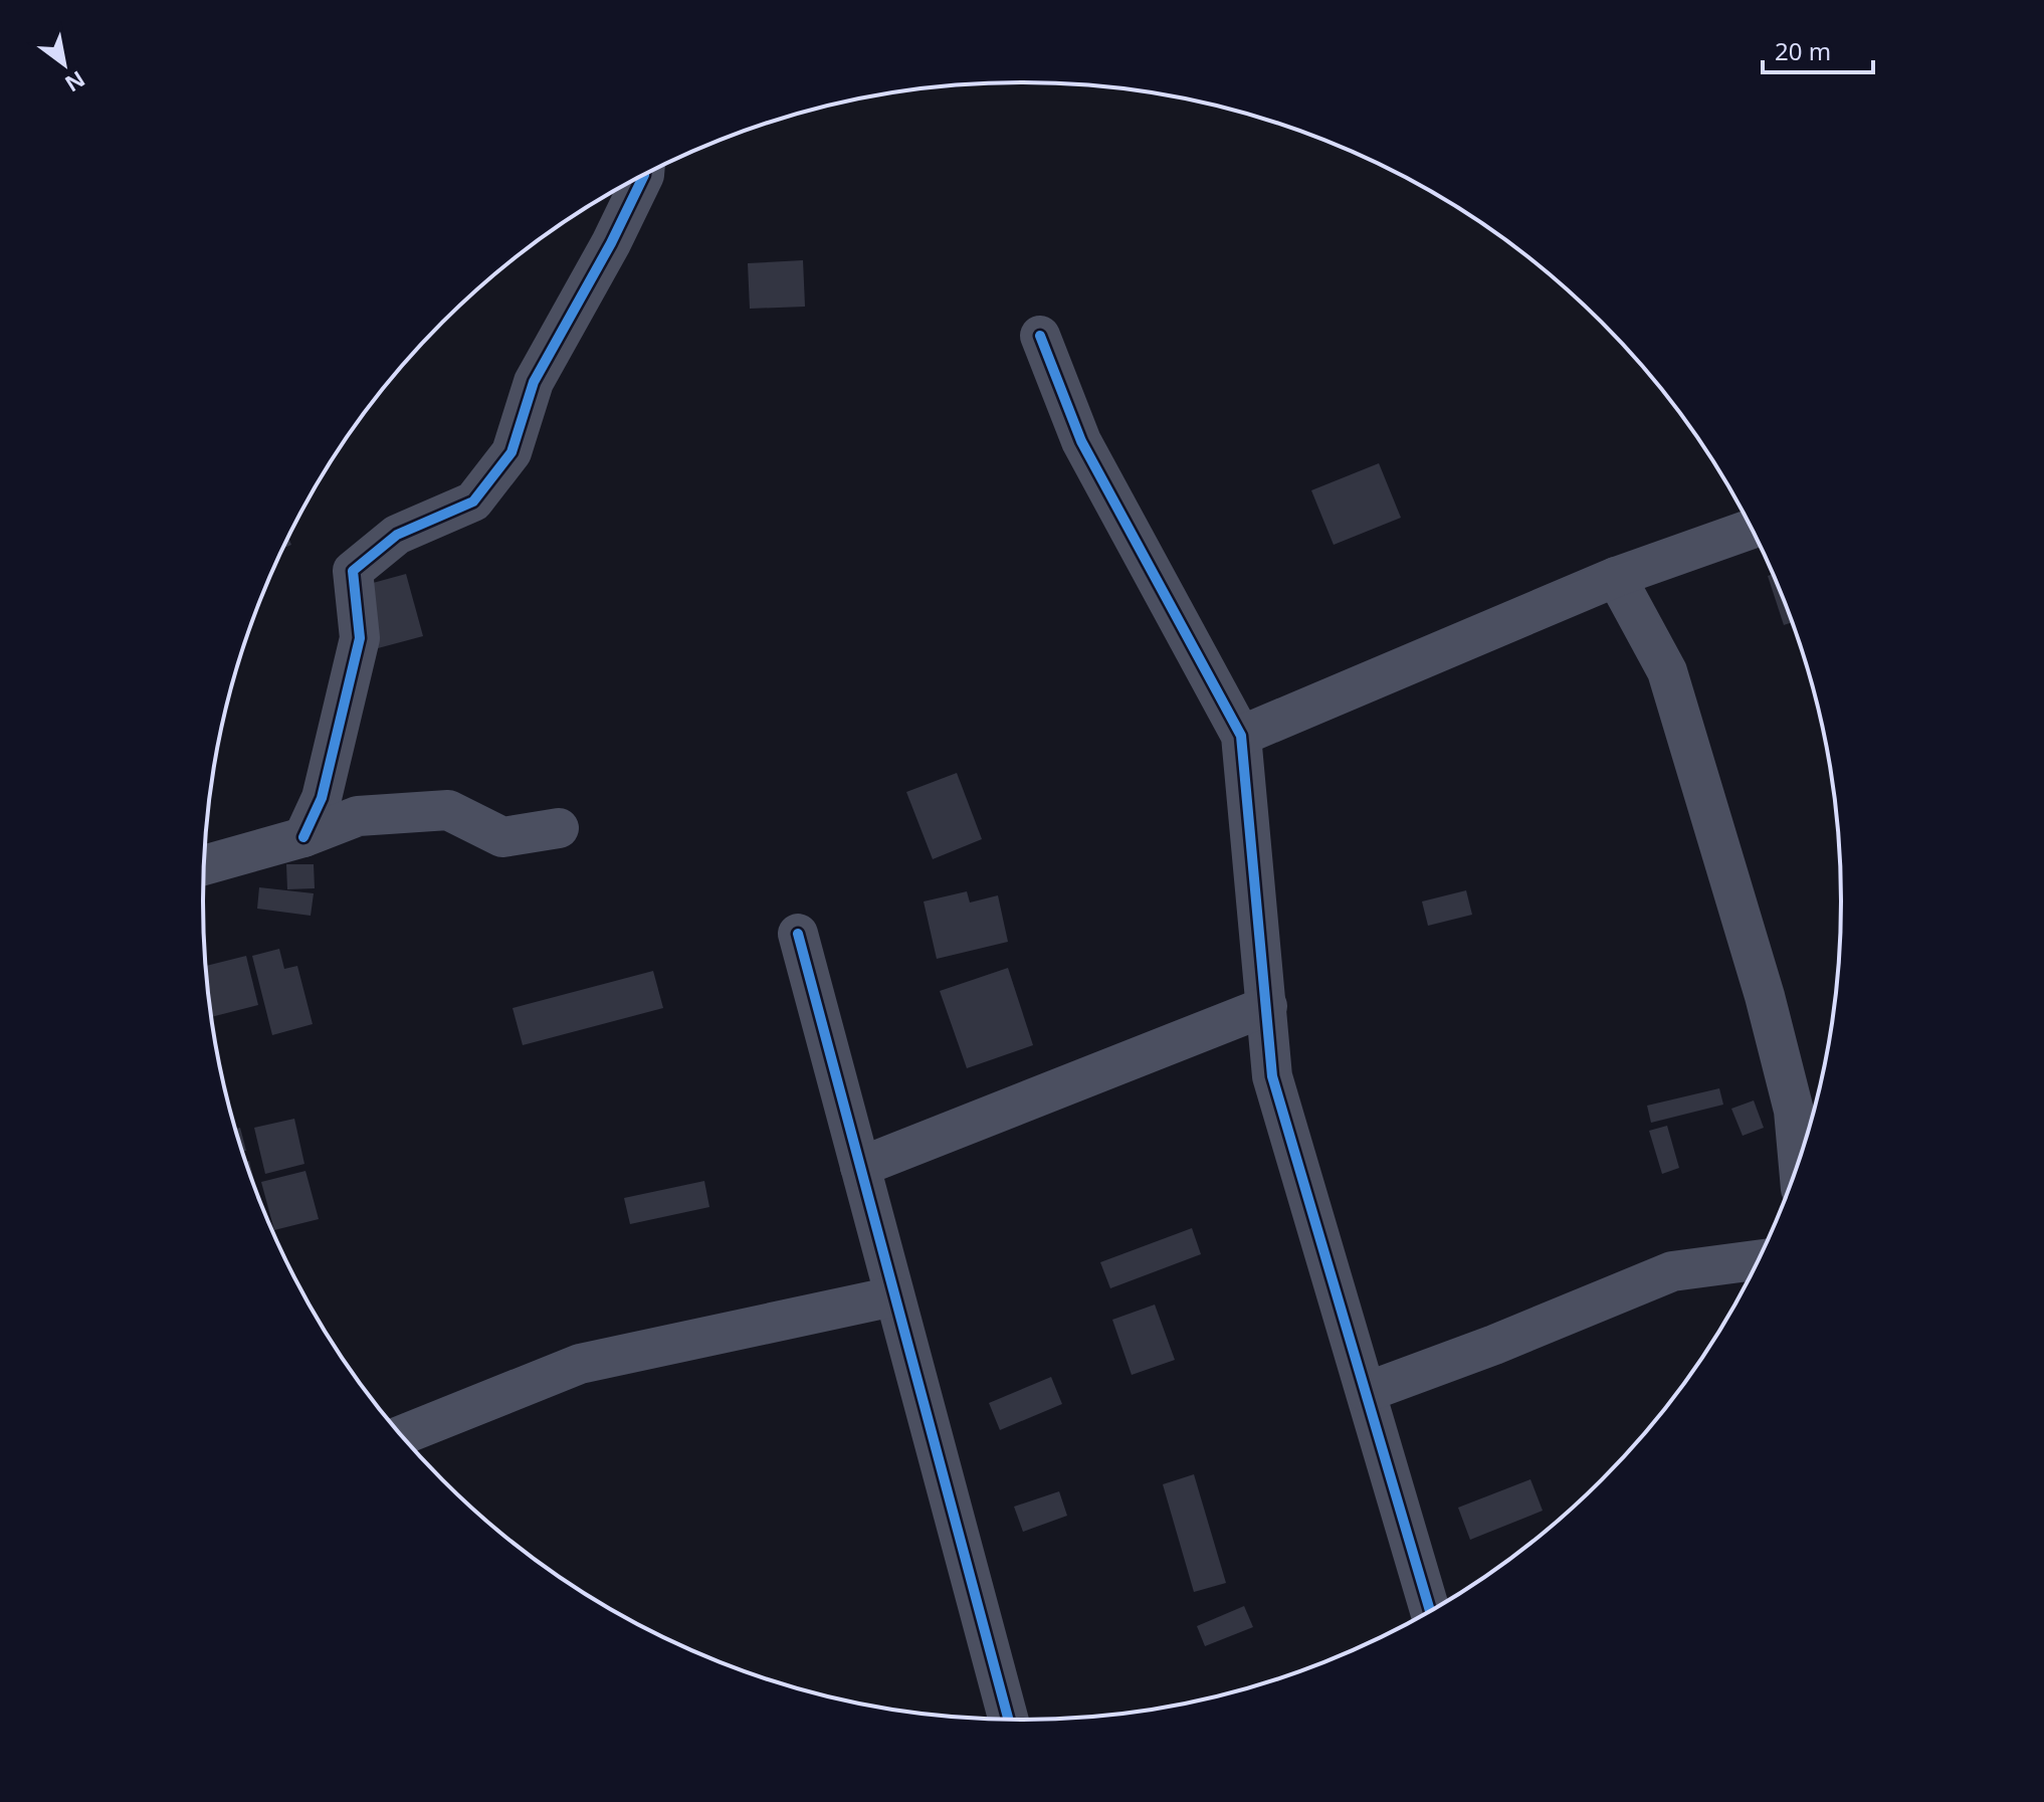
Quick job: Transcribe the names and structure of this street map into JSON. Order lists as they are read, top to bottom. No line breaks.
{"scale_bar":"20 m","north":"bottom right"}
